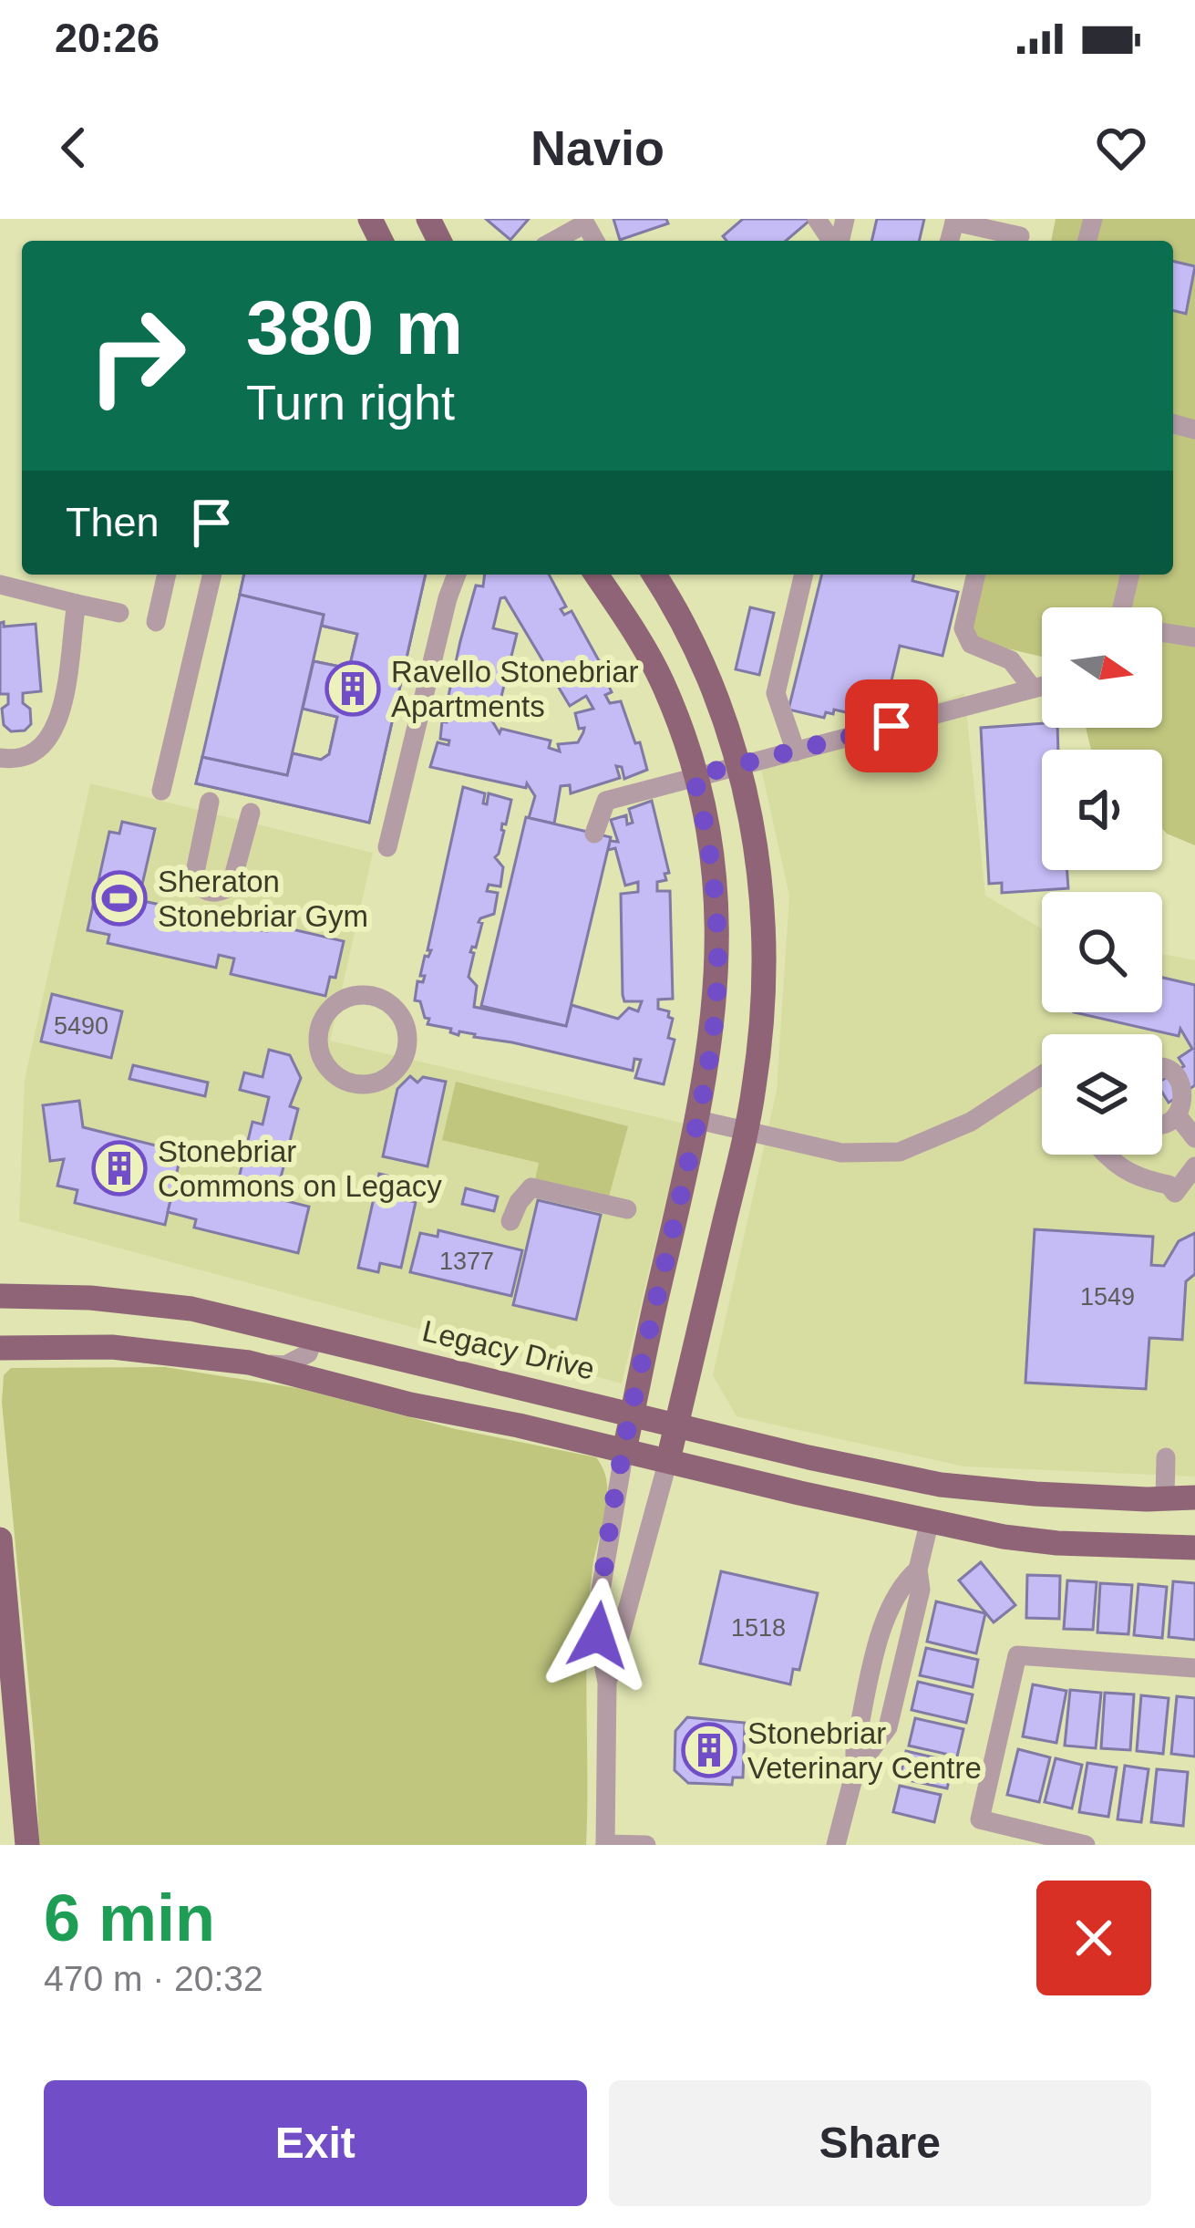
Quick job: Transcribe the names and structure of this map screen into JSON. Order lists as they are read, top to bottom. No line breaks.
{"streets":{"main road":["Legacy Drive"]},"places":{"building":["Ravello Stonebriar Apartments","Stonebriar Commons on Legacy","Stonebriar Veterinary Centre"],"sports":["Sheraton Stonebriar Gym"]},"house_numbers":["5490","1377","1549","1518"],"north":"right","page":{"status":"20:26","header":"Navio","turn":["380 m","Turn right"],"then":"Then","heading":["6 min","470 m · 20:32"],"buttons":["Exit","Share"]}}
